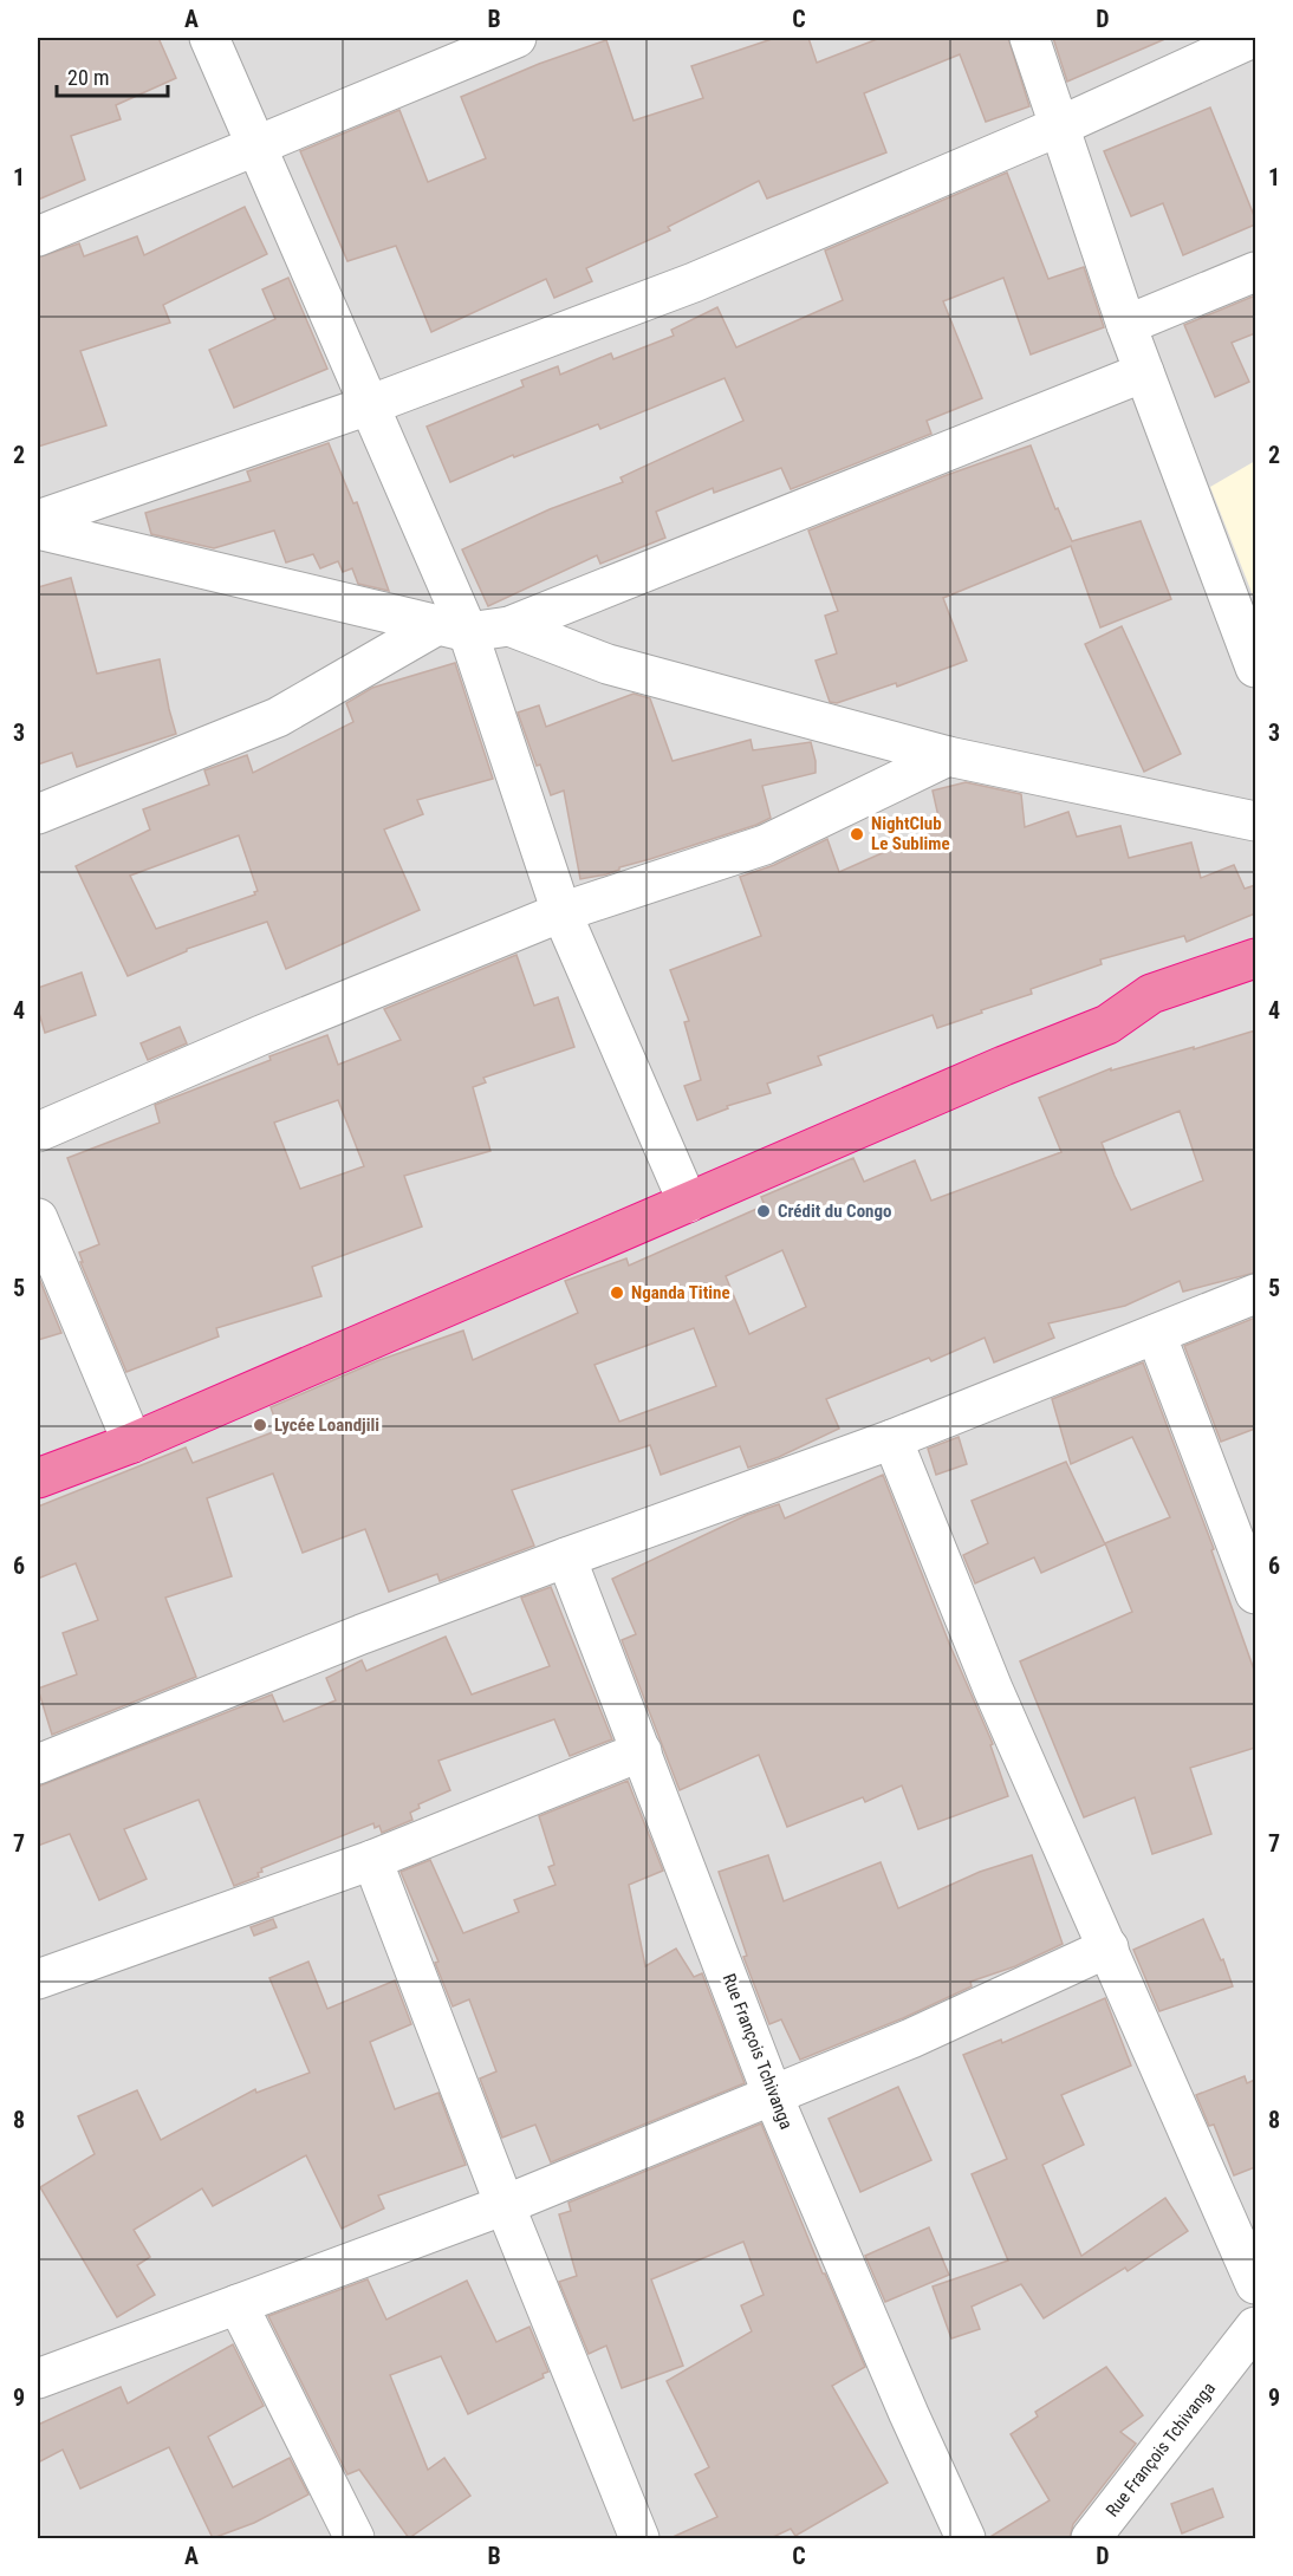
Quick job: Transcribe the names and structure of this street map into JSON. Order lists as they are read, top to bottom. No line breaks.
{"streets":{"street":["Rue François Tchivanga"]},"places":["NightClub Le Sublime","Crédit du Congo","Nganda Titine","Lycée Loandjili"],"scale_bar":"20 m","grid":{"columns":["A","B","C","D"],"rows":["1","2","3","4","5","6","7","8","9"]}}
